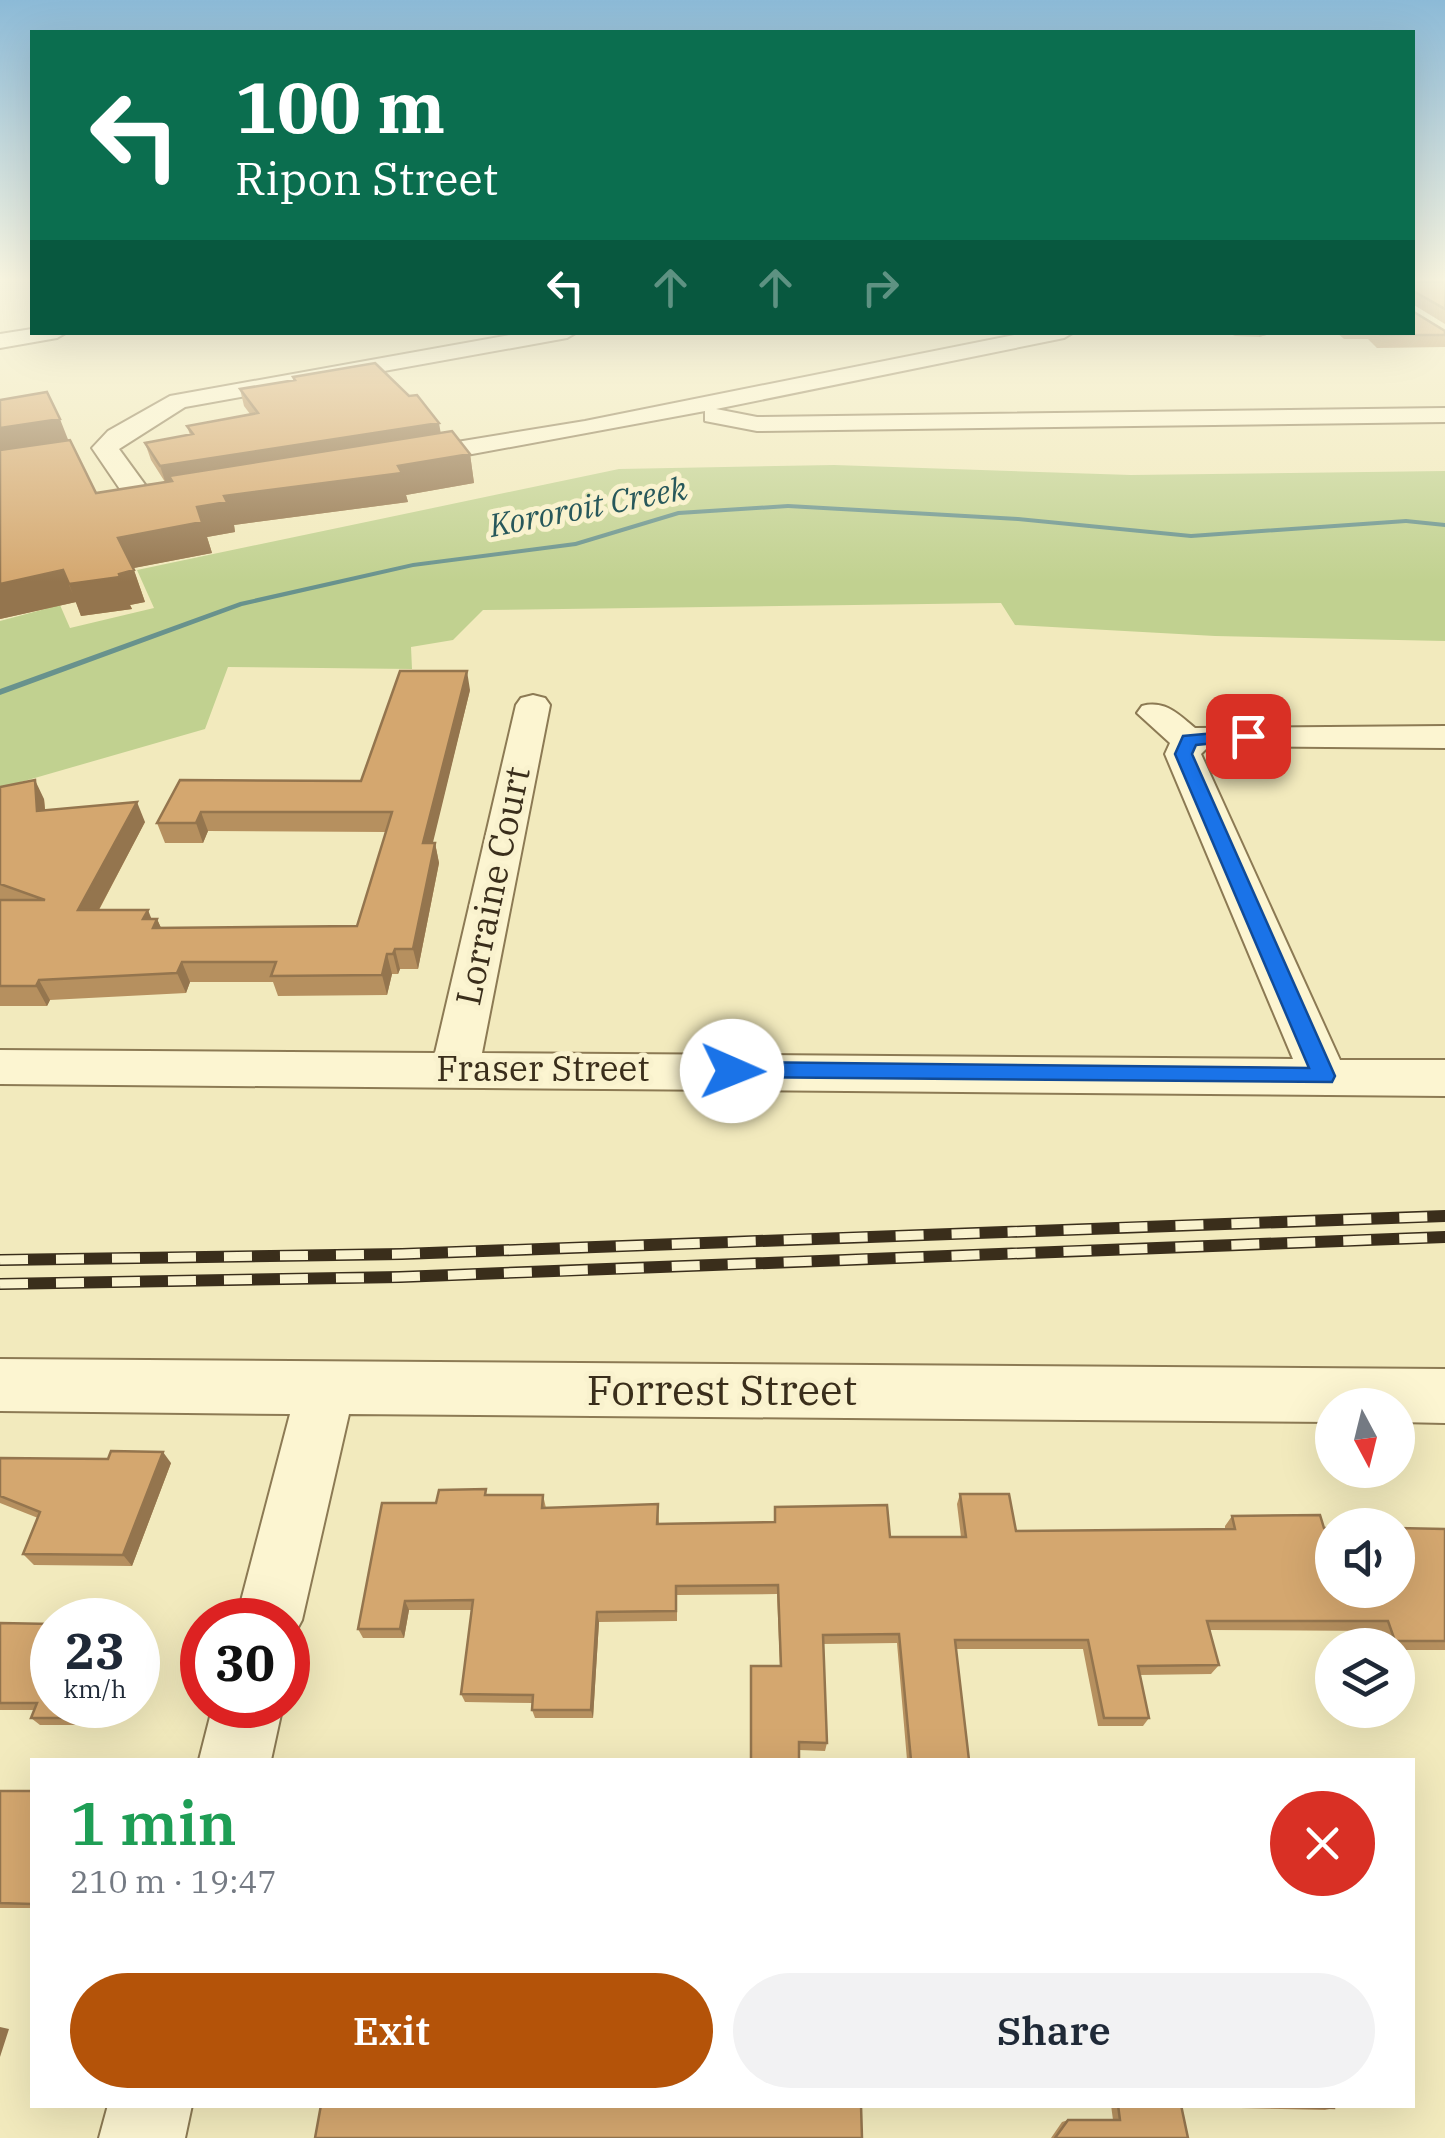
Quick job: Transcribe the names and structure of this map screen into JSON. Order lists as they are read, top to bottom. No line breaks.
{"streets":{"street":["Lorraine Court","Fraser Street","Forrest Street"]},"crossings":[["Lorraine Court","Fraser Street"]],"water":["Kororoit Creek"],"north":"bottom","page":{"turn":["100 m","Ripon Street"],"speed":"23 km/h","limit":"30","heading":["1 min","210 m · 19:47"],"buttons":["Exit","Share"]}}
